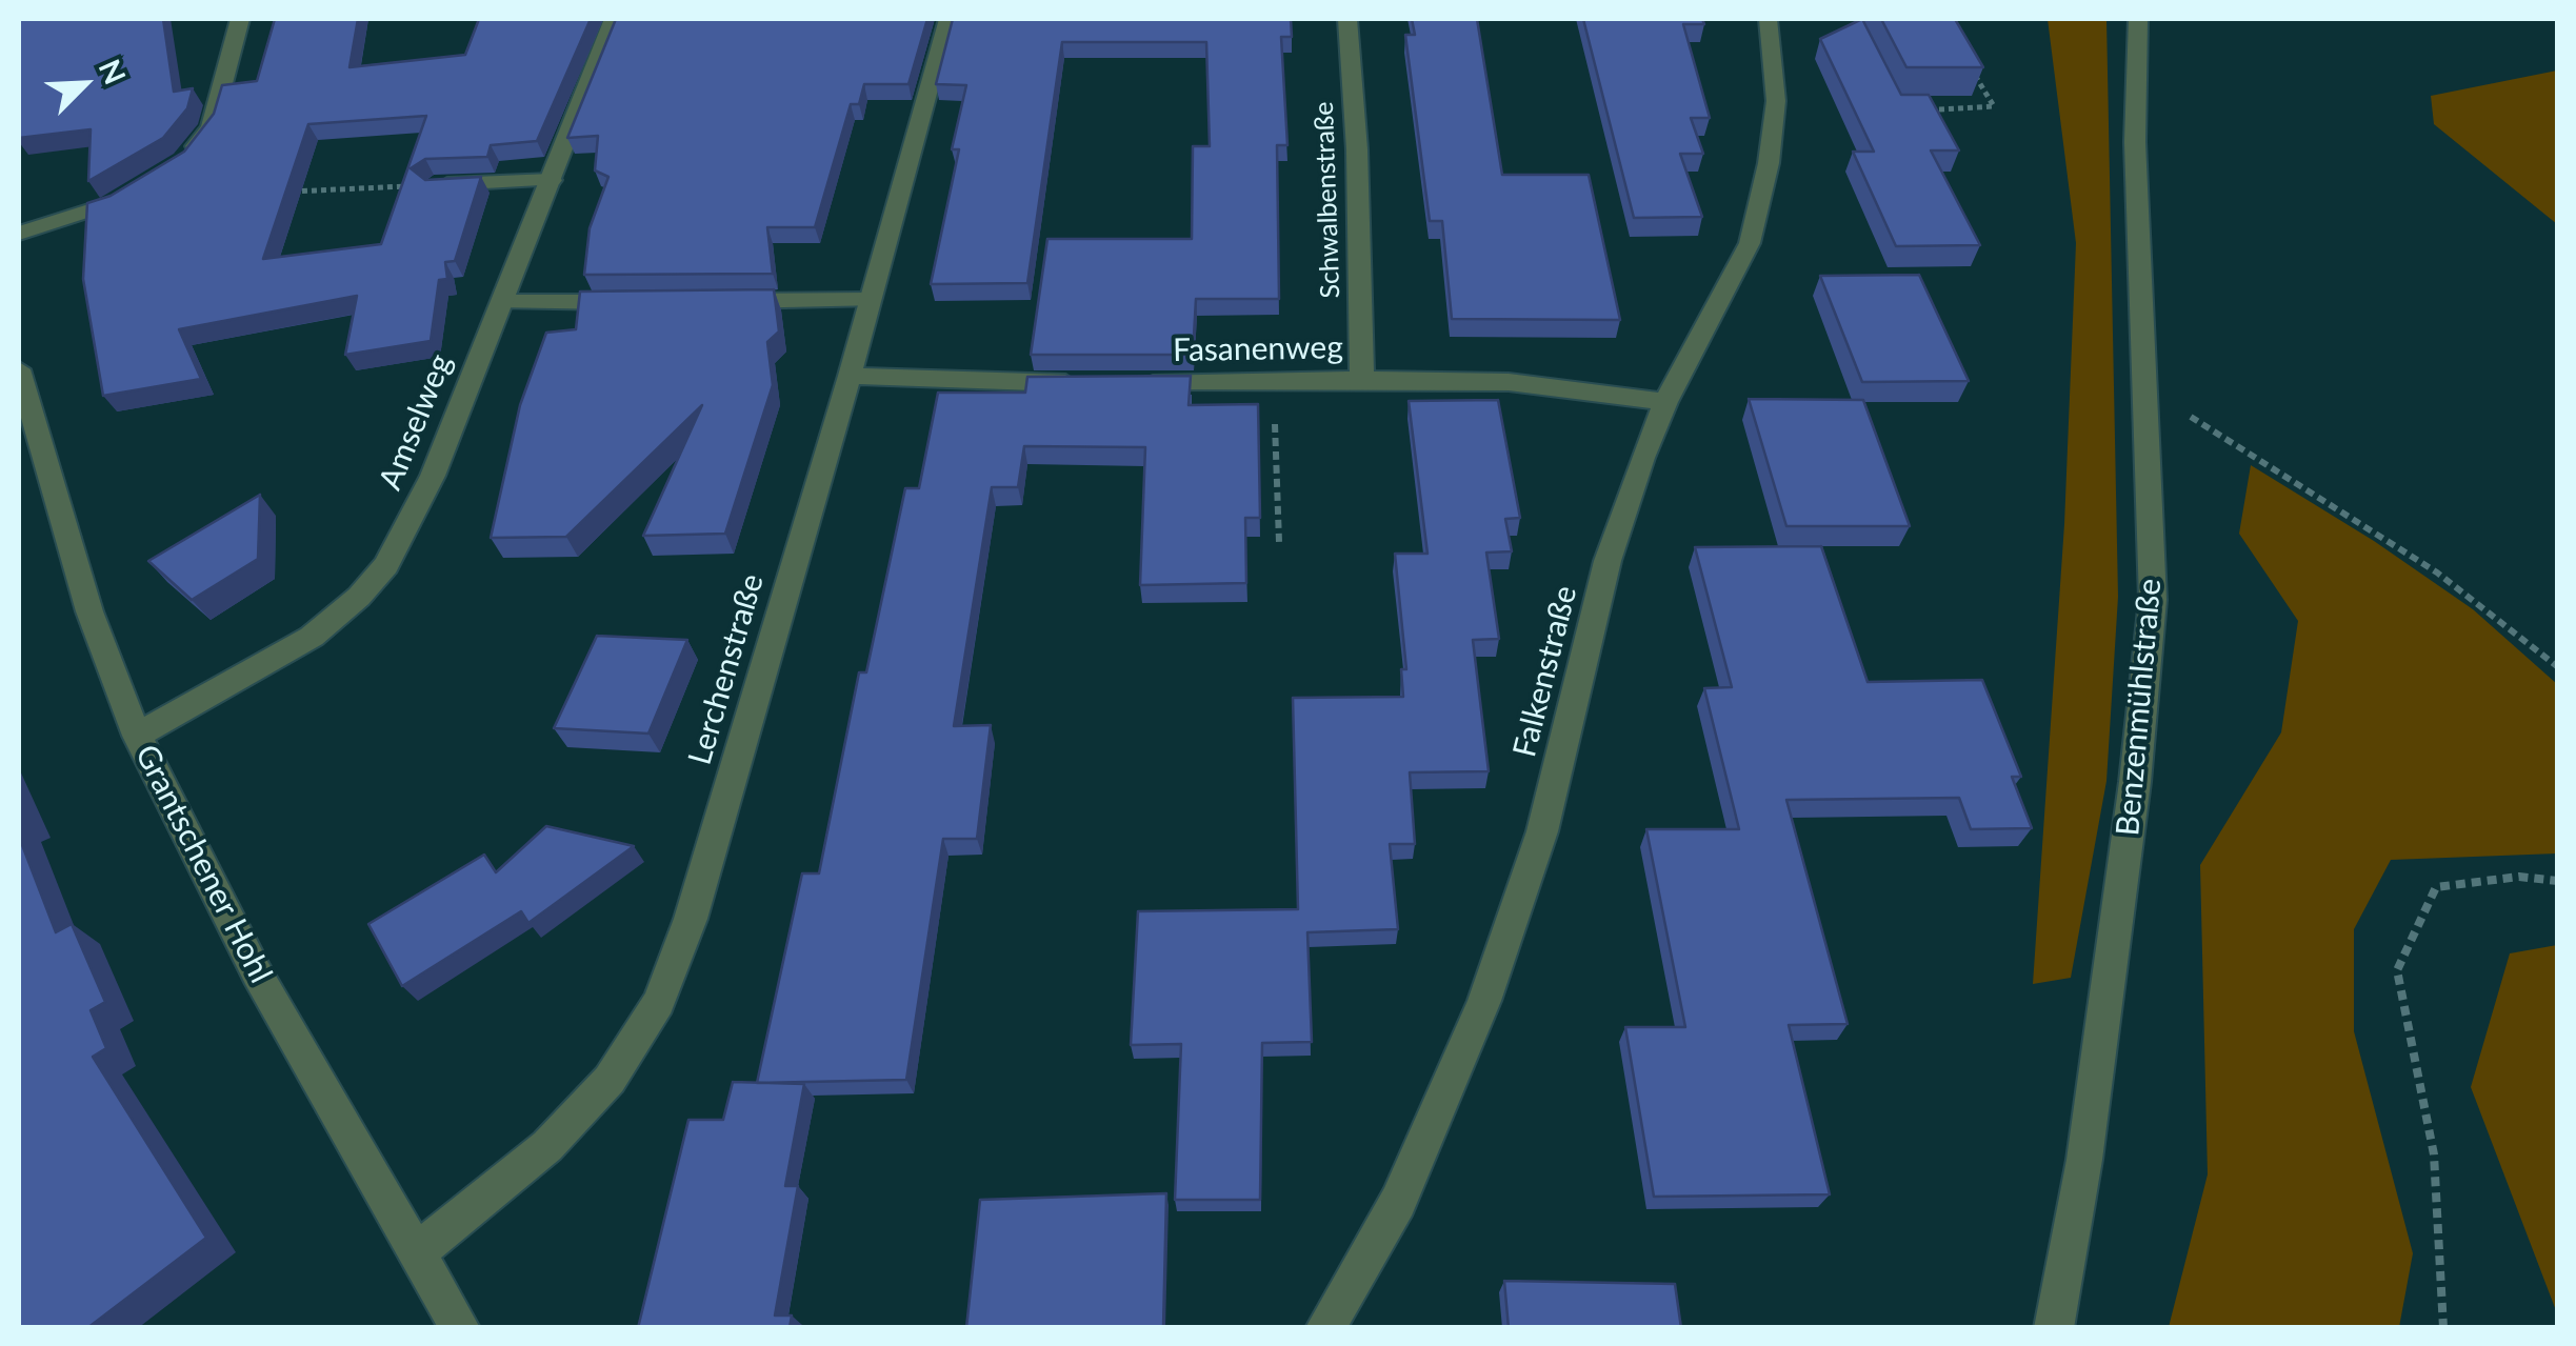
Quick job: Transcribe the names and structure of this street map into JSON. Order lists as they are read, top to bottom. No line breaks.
{"streets":{"street":["Schwalbenstraße","Fasanenweg","Amselweg","Lerchenstraße","Falkenstraße","Benzenmühlstraße","Grantschener Hohl"]},"crossings":[["Schwalbenstraße","Fasanenweg"],["Fasanenweg","Falkenstraße"],["Amselweg","Grantschener Hohl"],["Lerchenstraße","Grantschener Hohl"]],"north":"top right"}
